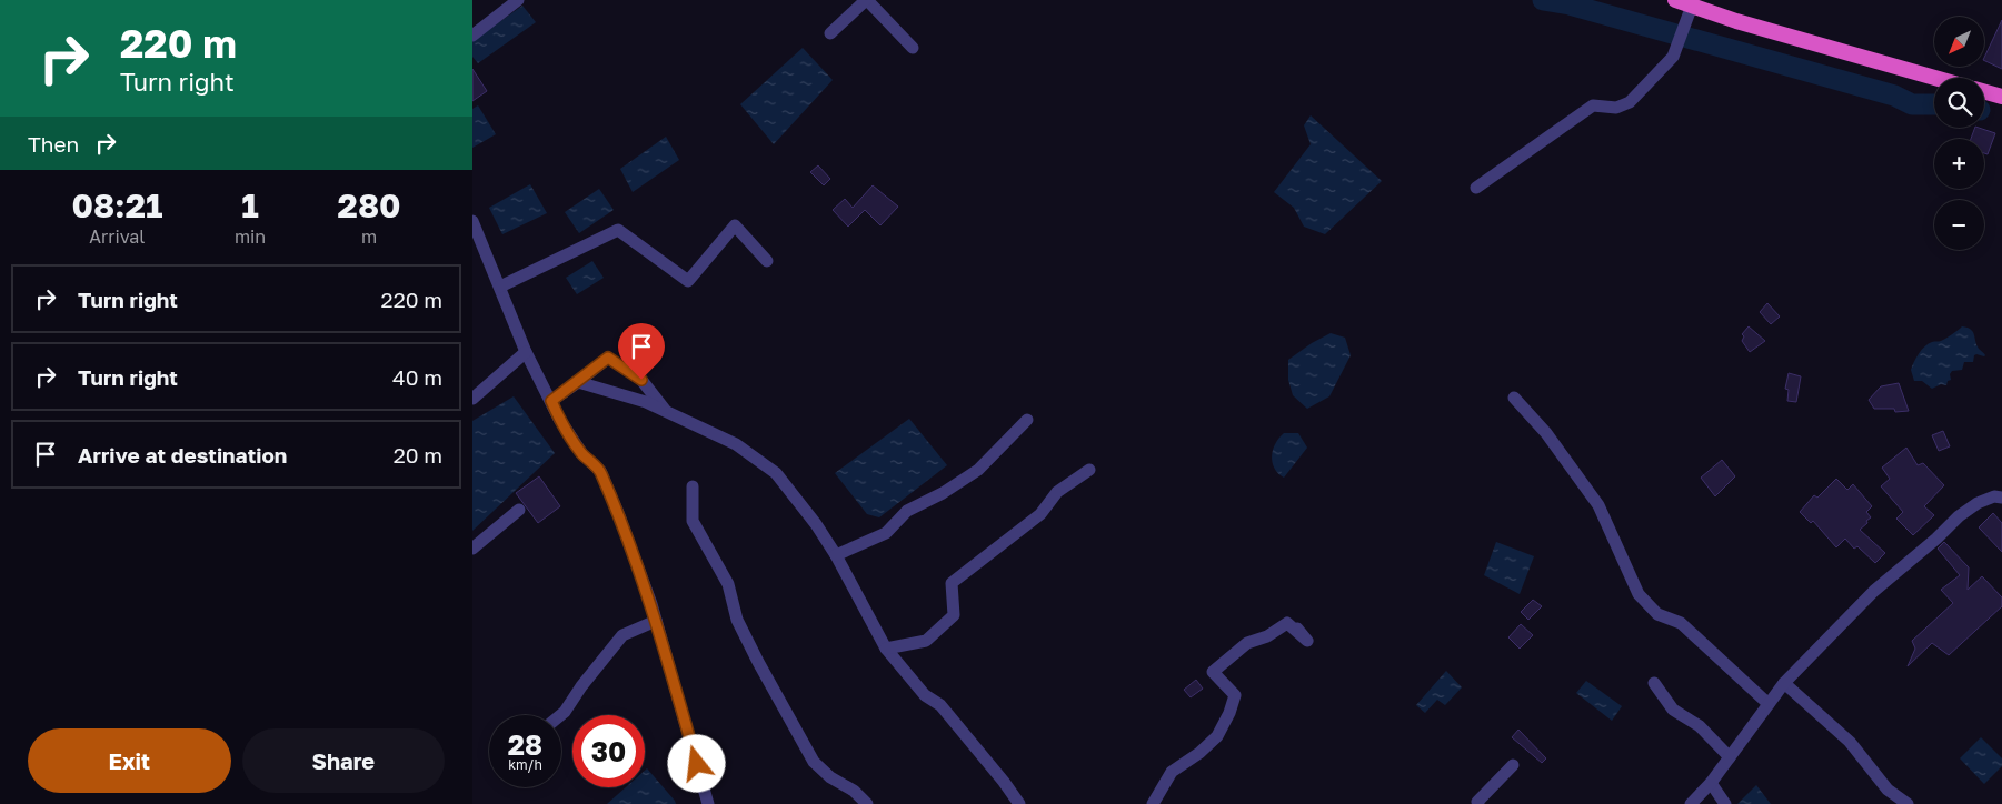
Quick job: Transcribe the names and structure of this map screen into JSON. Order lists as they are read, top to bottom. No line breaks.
{"north":"bottom left","page":{"turn":["220 m","Turn right"],"map_buttons":["+","−"],"then":"Then","eta":["08:21","Arrival","1","min","280","m"],"list":[{"name":"Turn right","value":"220 m"},{"name":"Turn right","value":"40 m"},{"name":"Arrive at destination","value":"20 m"}],"speed":"28 km/h","limit":"30","buttons":["Exit","Share"]}}
